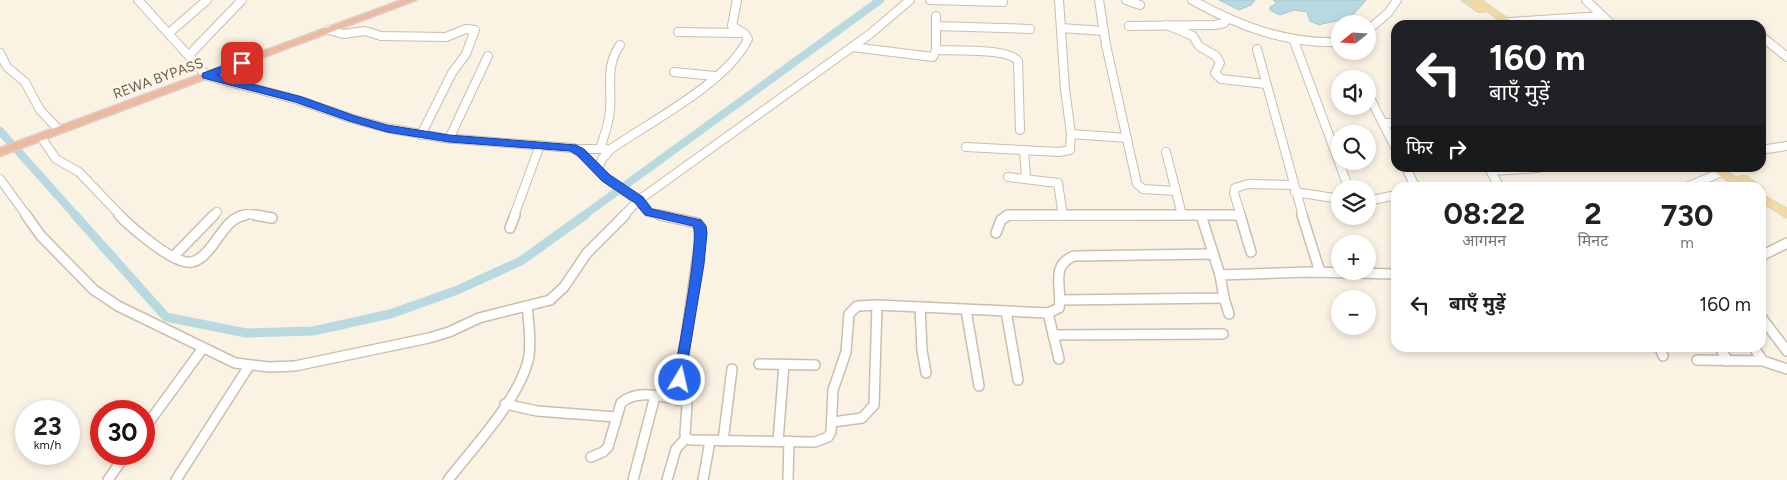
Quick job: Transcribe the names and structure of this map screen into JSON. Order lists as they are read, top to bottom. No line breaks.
{"streets":{"highway":["REWA BYPASS"]},"north":"left","page":{"map_buttons":["+","−"],"turn":["160 m","बाएँ मुड़ें"],"then":"फिर","eta":["08:22","आगमन","2","मिनट","730","m"],"list":[{"name":"बाएँ मुड़ें","value":"160 m"}],"speed":"23 km/h","limit":"30"}}
